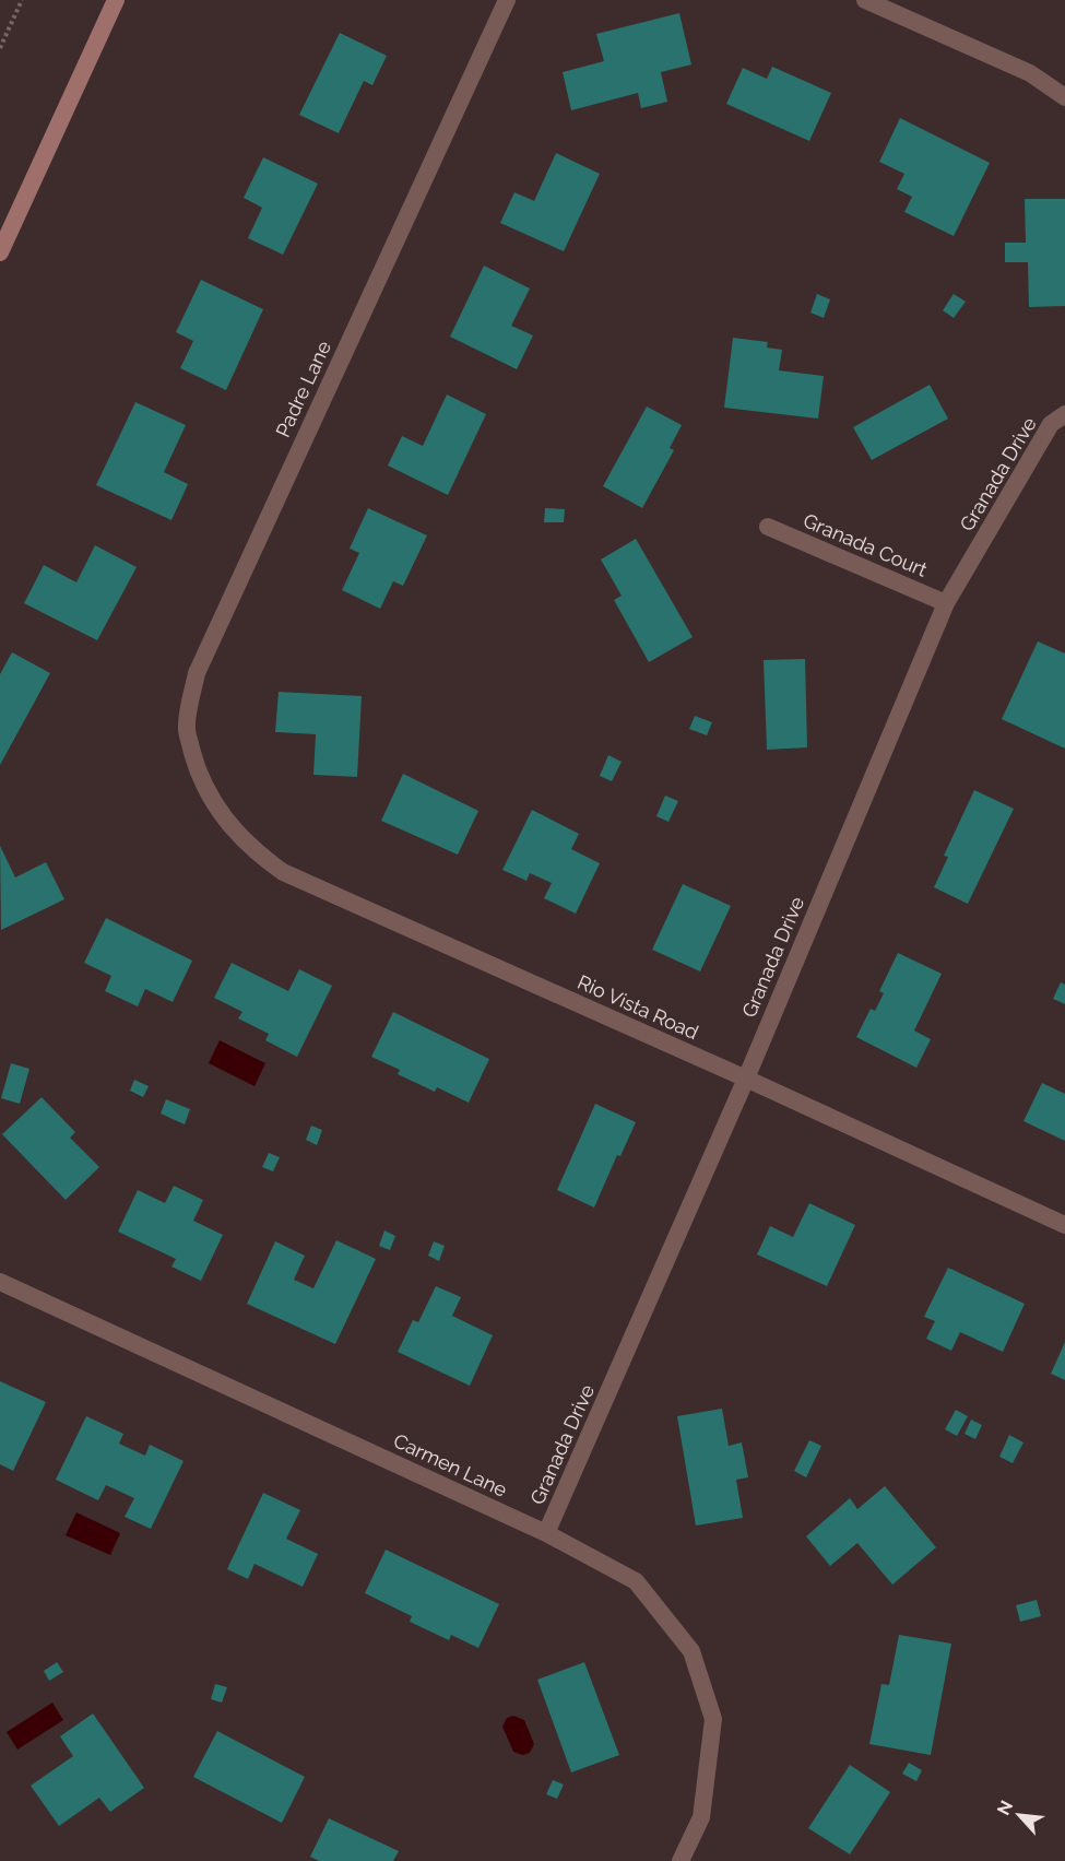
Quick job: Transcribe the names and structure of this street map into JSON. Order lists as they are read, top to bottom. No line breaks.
{"streets":{"street":["Padre Lane","Granada Drive","Granada Court","Rio Vista Road","Carmen Lane"]},"crossings":[["Padre Lane","Rio Vista Road"],["Granada Drive","Granada Court"],["Granada Drive","Rio Vista Road"],["Granada Drive","Carmen Lane"]],"north":"top left"}
